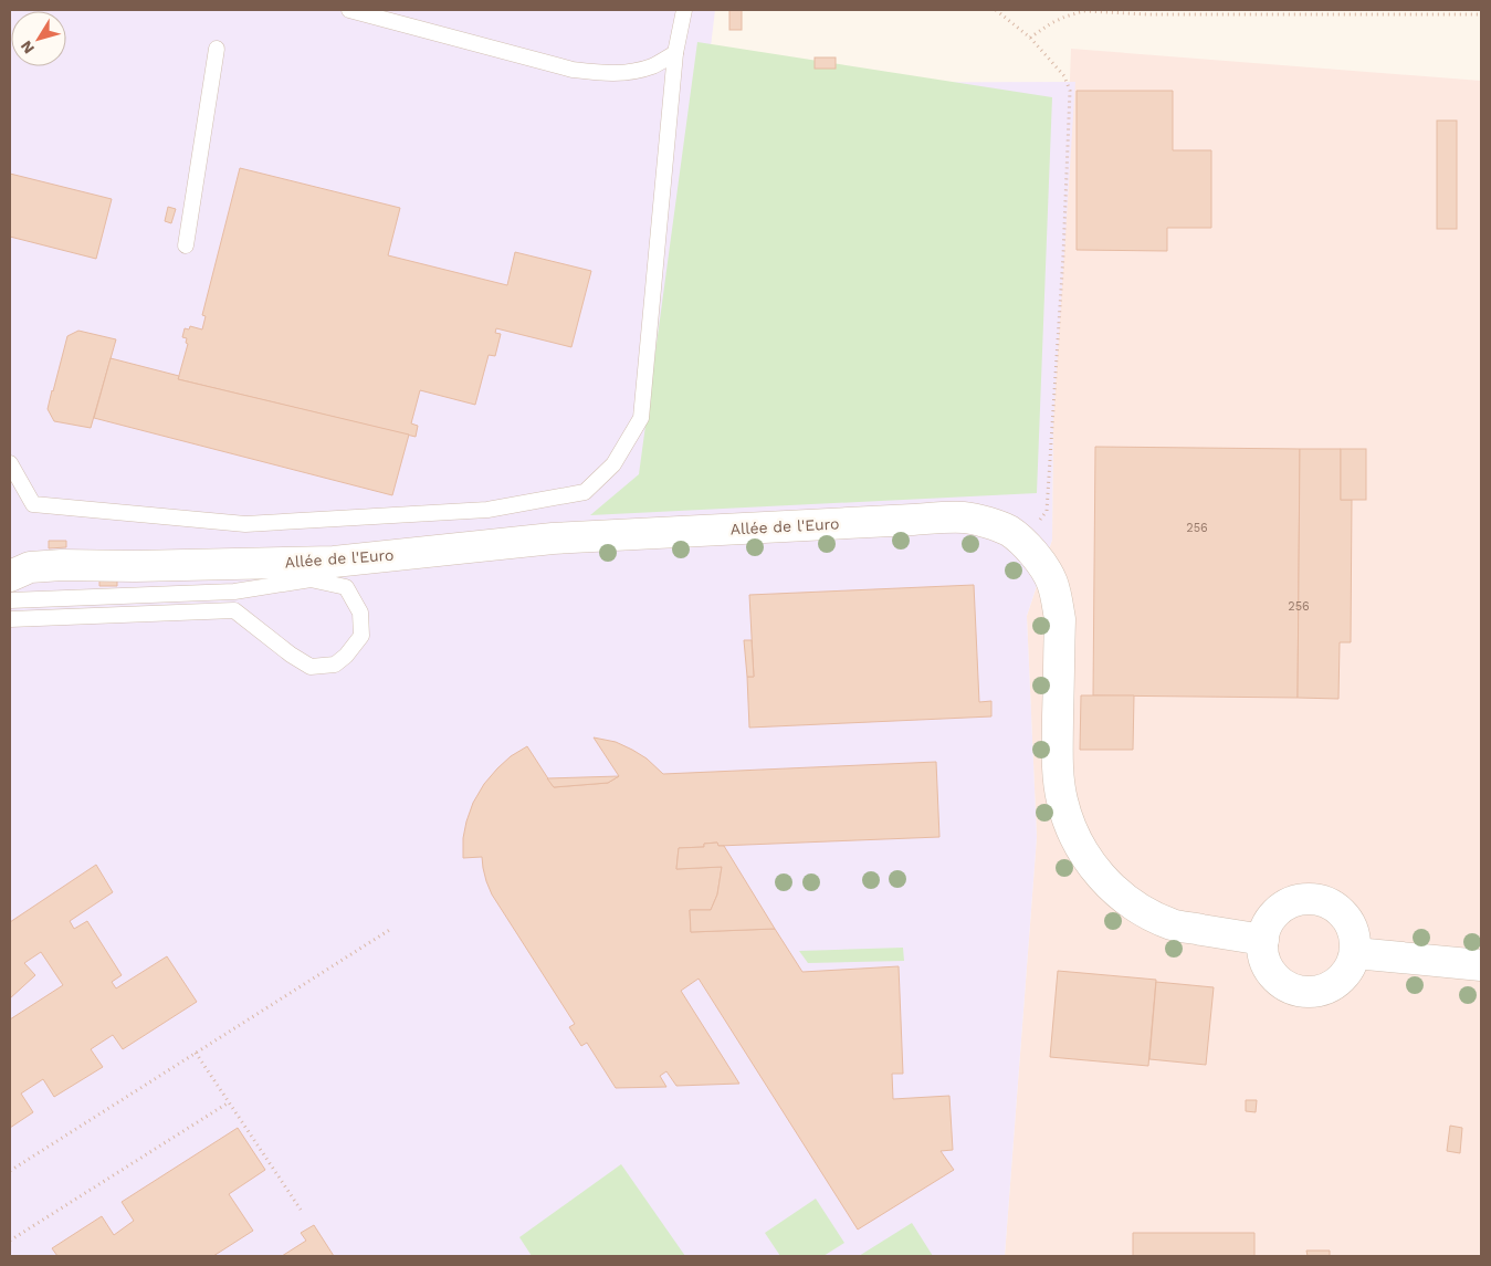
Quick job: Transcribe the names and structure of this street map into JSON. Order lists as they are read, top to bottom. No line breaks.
{"streets":{"street":["Allée de l'Euro"]},"house_numbers":["256","256"],"north":"bottom left"}
